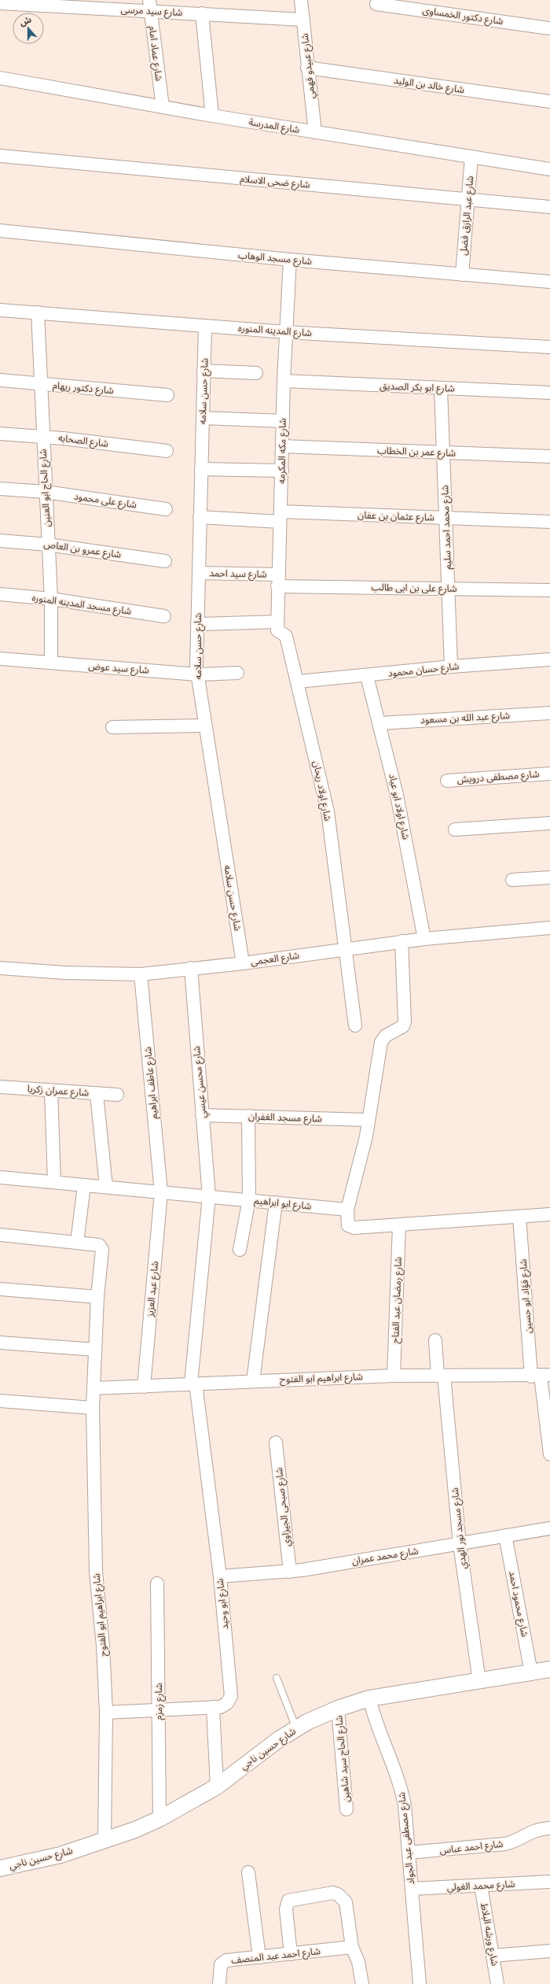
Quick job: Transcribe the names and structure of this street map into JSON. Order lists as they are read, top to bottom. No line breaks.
{"streets":{"street":["شارع سيد مرسى","شارع دكتور الخمساوى","شارع عماد امام","شارع عبيدو فهمي","شارع خالد بن الوليد","شارع المدرسة","شارع ضحى الاسلام","شارع عبد الرازق فضل","شارع مسجد الوهاب","شارع المدينه المنوره","شارع ابو بكر الصديق","شارع دكتور ريهام","شارع حسن سلامه","شارع الصحابه","شارع مكه المكرمه","شارع عمر بن الخطاب","شارع الحاج ابو العنين","شارع على محمود","شارع عثمان بن عفان","شارع محمد احمد سليم","شارع عمرو بن العاص","شارع سيد احمد","شارع على بن ابى طالب","شارع مسجد المدينه المنوره","شارع سيد عوض","شارع حسان محمود","شارع عبد الله بن مسعود","شارع مصطفى درويش","شارع اولاد ريحان","شارع اولاد ابو عياد","شارع العجمى","شارع محسن عيسي","شارع عاطف ابراهيم","شارع عمران زكريا","شارع مسجد الغفران","شارع ابو ابراهيم","شارع عبد العزيز","شارع فؤاد ابو حسين","شارع رمضان عبد الفتاح","شارع ابراهيم ابو الفتوح","شارع صبحى الجيزاوي","شارع مسجد نور الهدي","شارع محمد عمران","شارع ابو وحيد","شارع محمود احمد","شارع زمزم","شارع حسين ناجي","شارع الحاج سيد شاهين","شارع مصطفى عبد الجواد","شارع احمد عباس","شارع محمد الغولي","شارع ورشه البلاط","شارع احمد عبد المنصف"]},"crossings":[["شارع سيد مرسى","شارع عماد امام"],["شارع سيد مرسى","شارع عبيدو فهمي"],["شارع عماد امام","شارع المدرسة"],["شارع عبيدو فهمي","شارع خالد بن الوليد"],["شارع عبيدو فهمي","شارع المدرسة"],["شارع المدرسة","شارع عبد الرازق فضل"],["شارع ضحى الاسلام","شارع عبد الرازق فضل"],["شارع عبد الرازق فضل","شارع مسجد الوهاب"],["شارع مسجد الوهاب","شارع مكه المكرمه"],["شارع المدينه المنوره","شارع حسن سلامه"],["شارع المدينه المنوره","شارع مكه المكرمه"],["شارع المدينه المنوره","شارع الحاج ابو العنين"],["شارع ابو بكر الصديق","شارع مكه المكرمه"],["شارع ابو بكر الصديق","شارع محمد احمد سليم"],["شارع دكتور ريهام","شارع الحاج ابو العنين"],["شارع حسن سلامه","شارع سيد احمد"],["شارع حسن سلامه","شارع سيد عوض"],["شارع حسن سلامه","شارع العجمى"],["شارع الصحابه","شارع الحاج ابو العنين"],["شارع مكه المكرمه","شارع عمر بن الخطاب"],["شارع مكه المكرمه","شارع عثمان بن عفان"],["شارع مكه المكرمه","شارع سيد احمد"],["شارع مكه المكرمه","شارع على بن ابى طالب"],["شارع مكه المكرمه","شارع اولاد ريحان"],["شارع عمر بن الخطاب","شارع محمد احمد سليم"],["شارع الحاج ابو العنين","شارع على محمود"],["شارع الحاج ابو العنين","شارع عمرو بن العاص"],["شارع الحاج ابو العنين","شارع مسجد المدينه المنوره"],["شارع الحاج ابو العنين","شارع سيد عوض"],["شارع عثمان بن عفان","شارع محمد احمد سليم"],["شارع محمد احمد سليم","شارع على بن ابى طالب"],["شارع محمد احمد سليم","شارع حسان محمود"],["شارع سيد احمد","شارع على بن ابى طالب"],["شارع حسان محمود","شارع اولاد ريحان"],["شارع حسان محمود","شارع اولاد ابو عياد"],["شارع عبد الله بن مسعود","شارع اولاد ابو عياد"],["شارع اولاد ريحان","شارع العجمى"],["شارع اولاد ابو عياد","شارع العجمى"],["شارع العجمى","شارع محسن عيسي"],["شارع العجمى","شارع عاطف ابراهيم"],["شارع محسن عيسي","شارع مسجد الغفران"],["شارع محسن عيسي","شارع ابو ابراهيم"],["شارع محسن عيسي","شارع ابراهيم ابو الفتوح"],["شارع محسن عيسي","شارع ابو وحيد"],["شارع عاطف ابراهيم","شارع ابو ابراهيم"],["شارع عاطف ابراهيم","شارع عبد العزيز"],["شارع ابو ابراهيم","شارع عبد العزيز"],["شارع عبد العزيز","شارع ابراهيم ابو الفتوح"],["شارع فؤاد ابو حسين","شارع ابراهيم ابو الفتوح"],["شارع رمضان عبد الفتاح","شارع ابراهيم ابو الفتوح"],["شارع ابراهيم ابو الفتوح","شارع مسجد نور الهدي"],["شارع ابراهيم ابو الفتوح","شارع ابو وحيد"],["شارع ابراهيم ابو الفتوح","شارع حسين ناجي"],["شارع صبحى الجيزاوي","شارع محمد عمران"],["شارع مسجد نور الهدي","شارع محمد عمران"],["شارع مسجد نور الهدي","شارع حسين ناجي"],["شارع محمد عمران","شارع ابو وحيد"],["شارع محمد عمران","شارع محمود احمد"],["شارع ابو وحيد","شارع زمزم"],["شارع محمود احمد","شارع حسين ناجي"],["شارع زمزم","شارع حسين ناجي"],["شارع حسين ناجي","شارع الحاج سيد شاهين"],["شارع حسين ناجي","شارع مصطفى عبد الجواد"],["شارع مصطفى عبد الجواد","شارع احمد عباس"],["شارع مصطفى عبد الجواد","شارع محمد الغولي"],["شارع محمد الغولي","شارع ورشه البلاط"]],"north":"top"}
